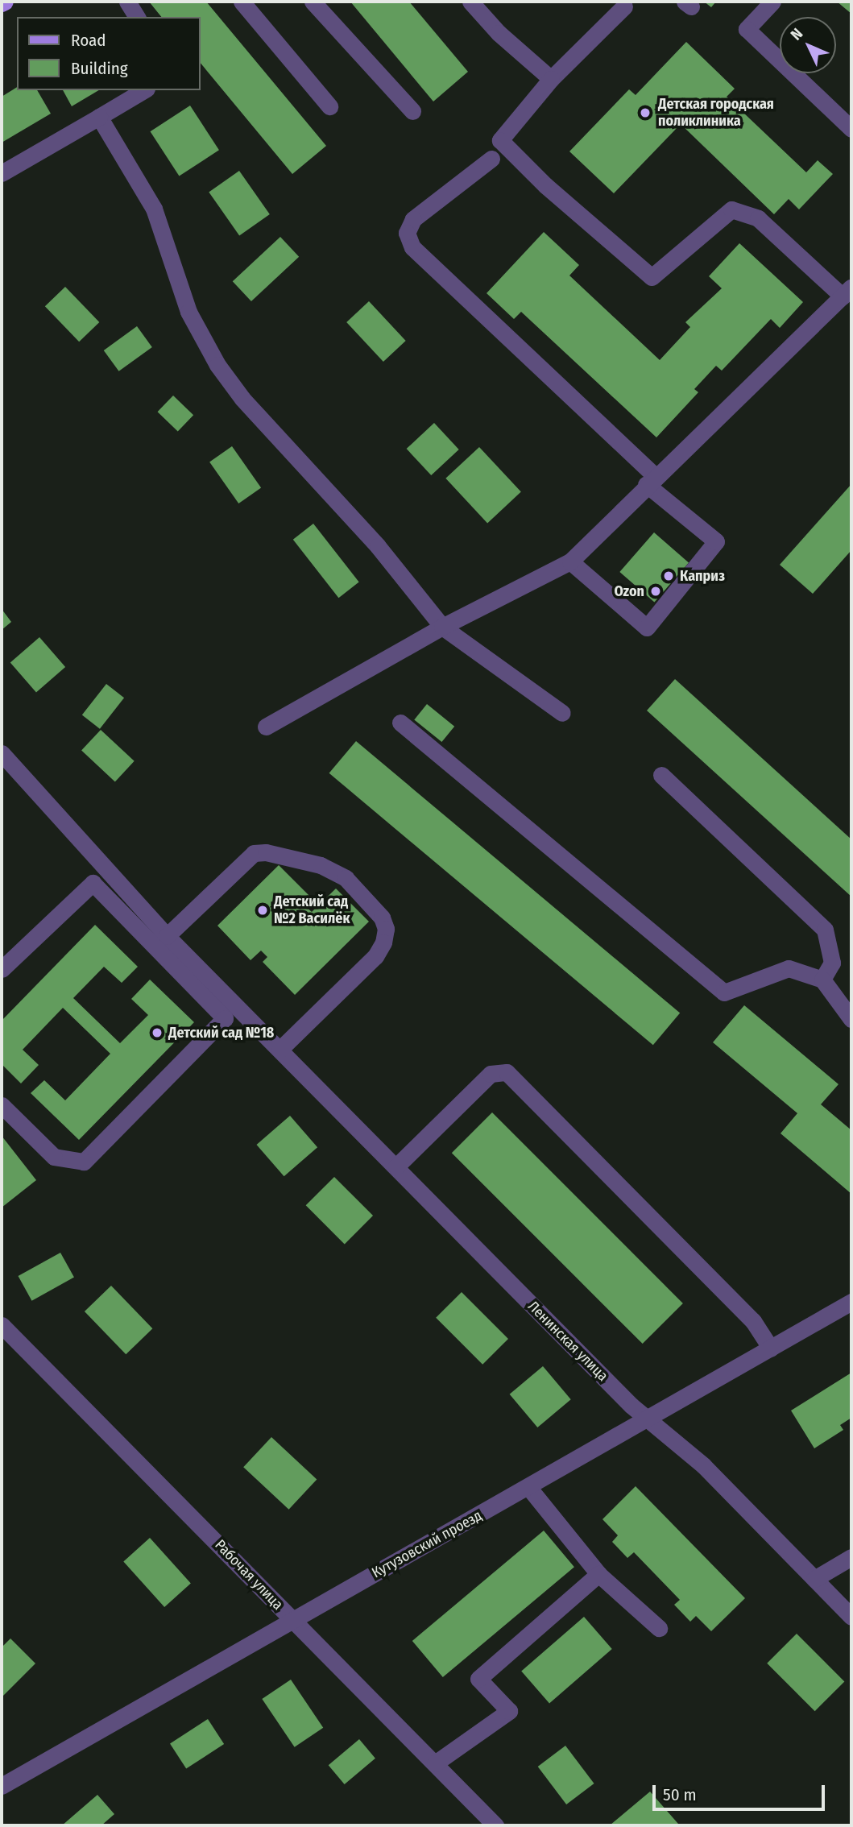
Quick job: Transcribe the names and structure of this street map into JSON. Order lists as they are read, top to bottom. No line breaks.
{"streets":{"street":["Ленинская улица","Кутузовский проезд","Рабочая улица"]},"crossings":[["Ленинская улица","Кутузовский проезд"],["Кутузовский проезд","Рабочая улица"]],"places":["Детская городская поликлиника","Каприз","Ozon","Детский сад №2 Василёк","Детский сад №18"],"legend":["Road","Building"],"scale_bar":"50 m","north":"top left"}
